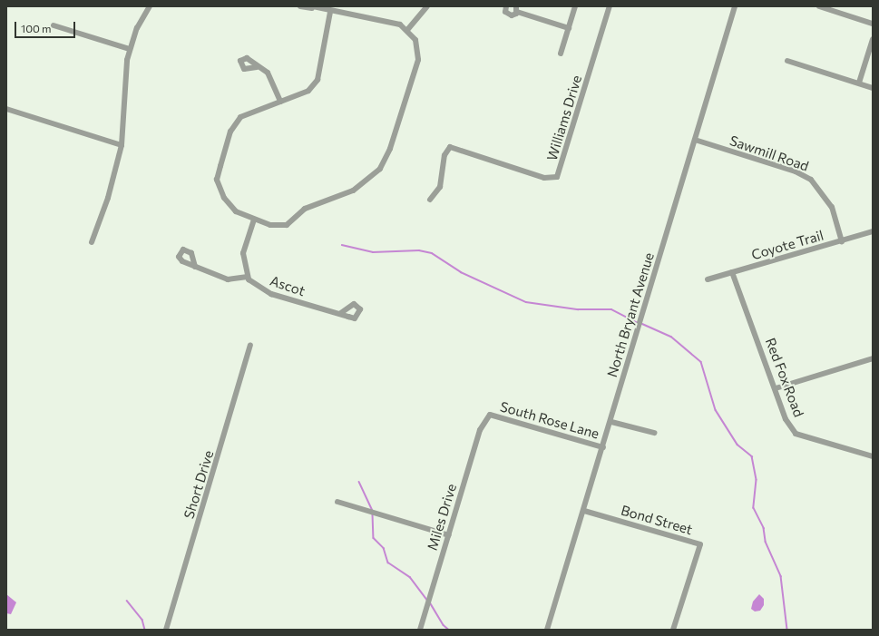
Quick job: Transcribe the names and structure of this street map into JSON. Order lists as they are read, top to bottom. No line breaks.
{"streets":{"street":["Williams Drive","Sawmill Road","Coyote Trail","Ascot","North Bryant Avenue","Red Fox Road","South Rose Lane","Short Drive","Miles Drive","Bond Street"]},"crossings":[["Sawmill Road","Coyote Trail"],["Sawmill Road","North Bryant Avenue"],["Coyote Trail","Red Fox Road"],["North Bryant Avenue","South Rose Lane"],["North Bryant Avenue","Bond Street"],["South Rose Lane","Miles Drive"]],"scale_bar":"100 m"}
